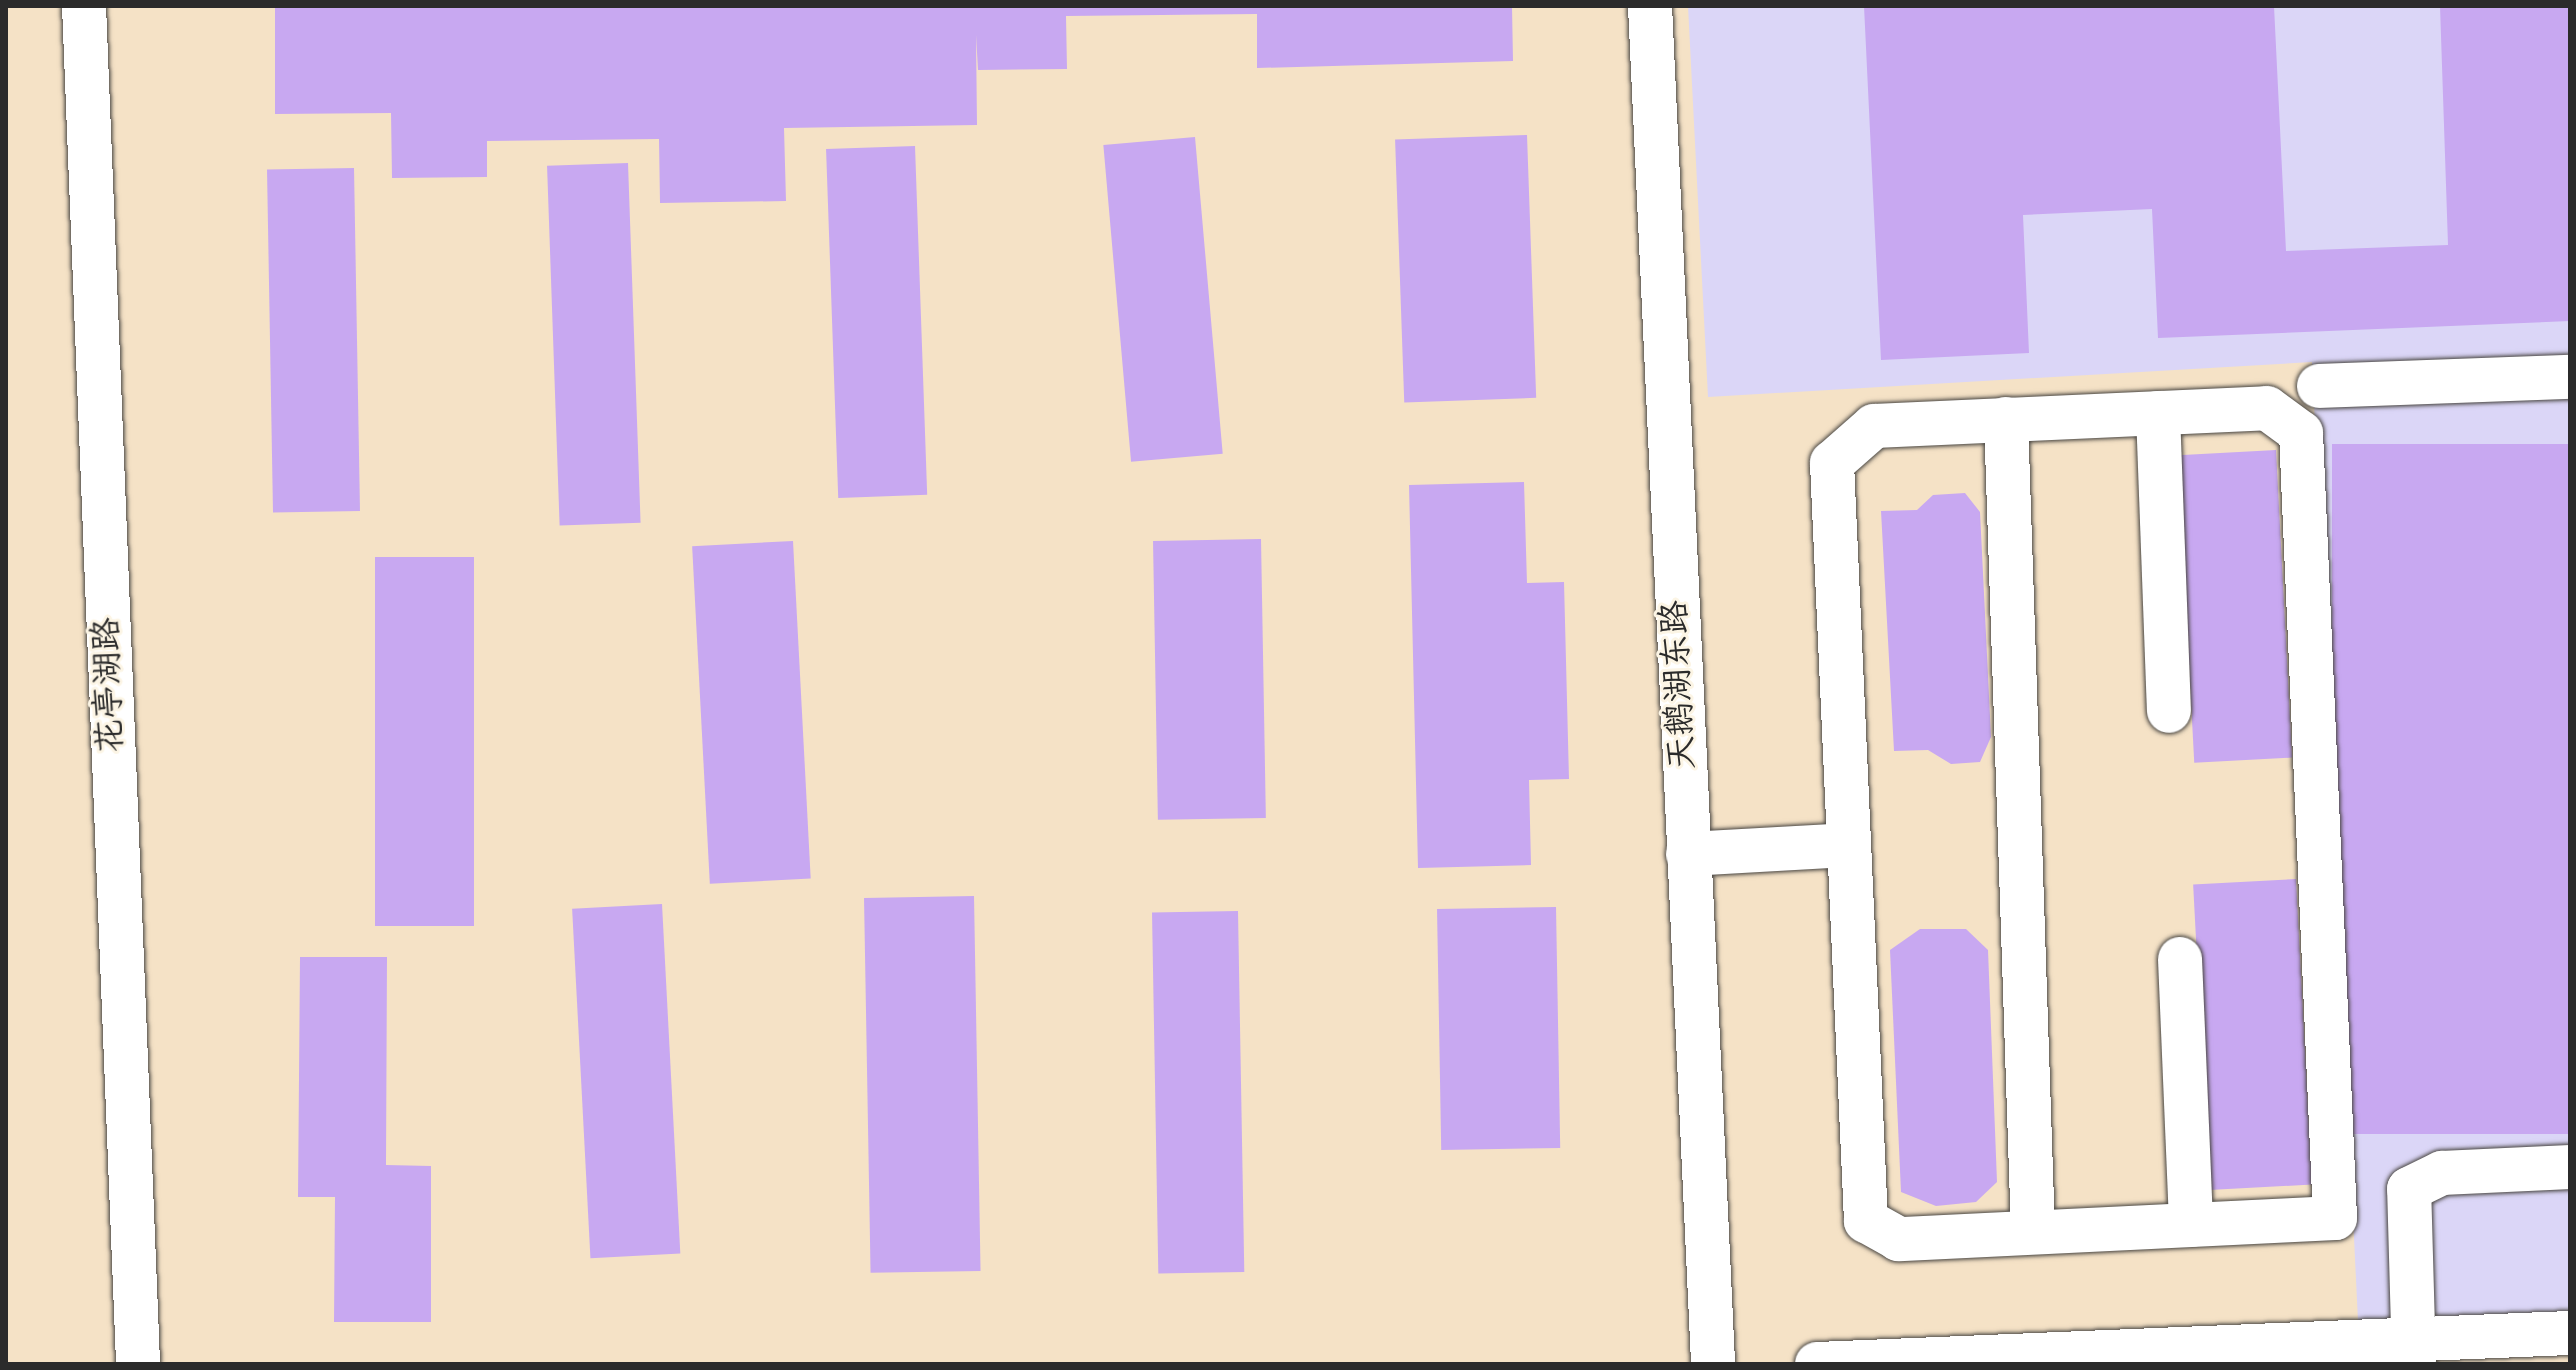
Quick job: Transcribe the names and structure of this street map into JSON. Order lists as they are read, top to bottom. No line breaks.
{"streets":{"street":["花亭湖路","天鹅湖东路"]}}
